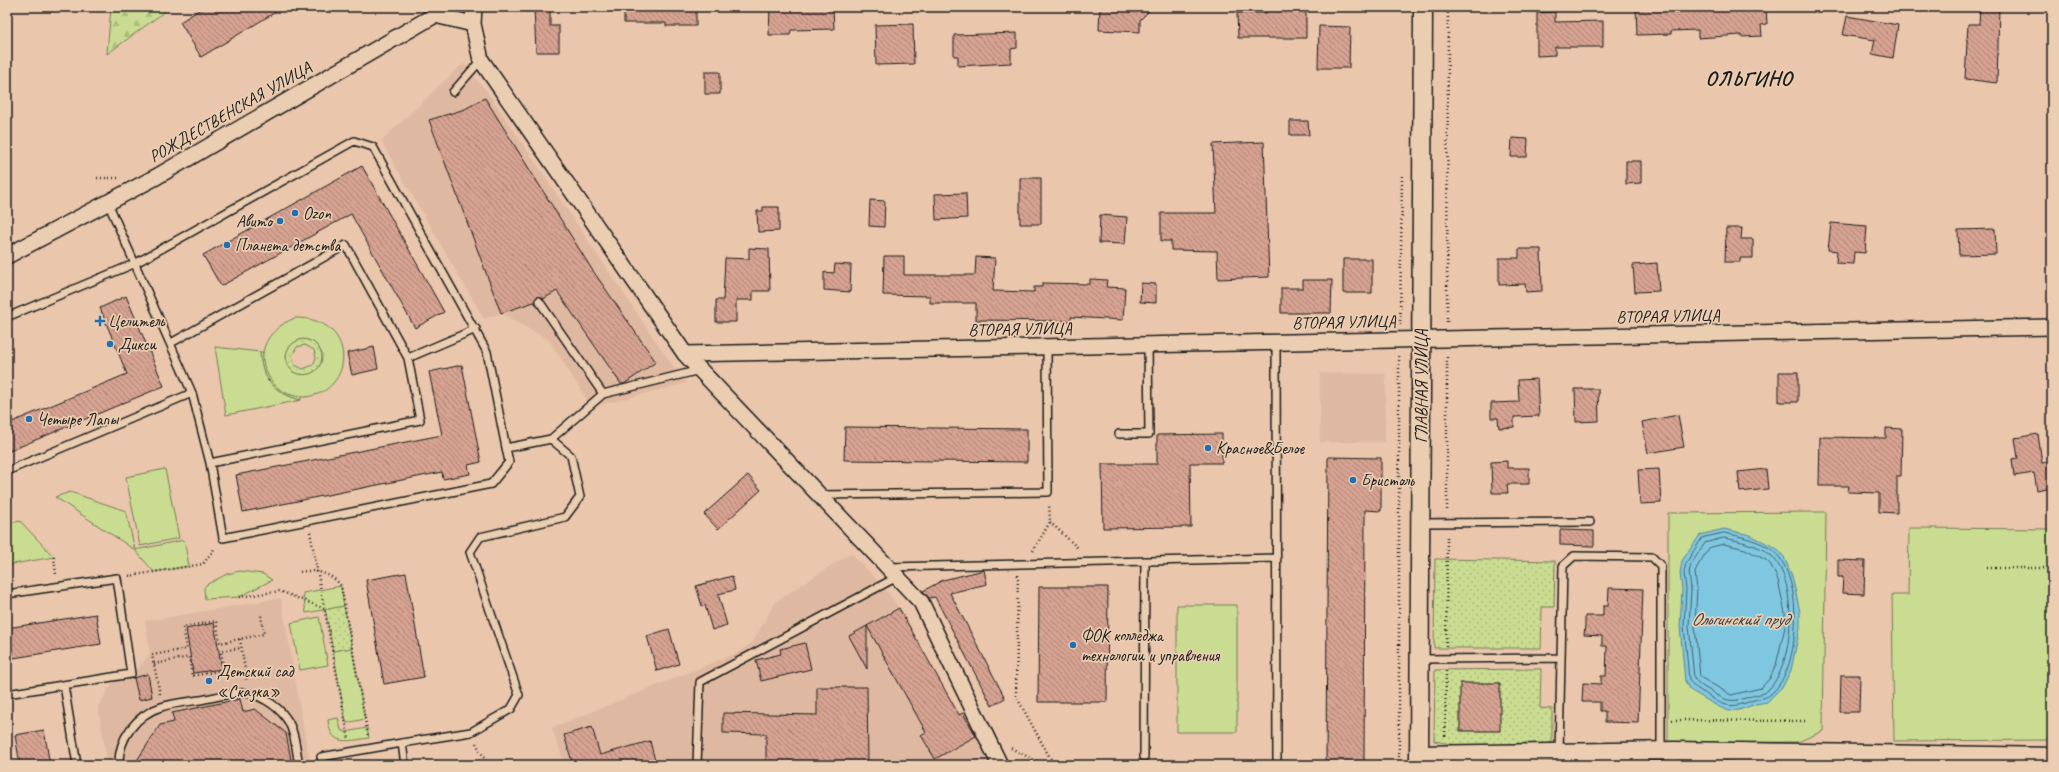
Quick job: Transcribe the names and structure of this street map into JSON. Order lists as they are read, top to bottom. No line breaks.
{"streets":{"street":["РОЖДЕСТВЕНСКАЯ УЛИЦА","ВТОРАЯ УЛИЦА","ГЛАВНАЯ УЛИЦА"]},"crossings":[["ВТОРАЯ УЛИЦА","ГЛАВНАЯ УЛИЦА"]],"districts":["ОЛЬГИНО"],"water":["Ольгинский пруд"],"places":{"other":["Ozon","Авито","Планета детства","Дикси","Четыре Лапы","Красное&Белое","Бристоль","ФОК колледжа технологии и управления","Детский сад «Сказка»"],"health":["Целитель"]}}
